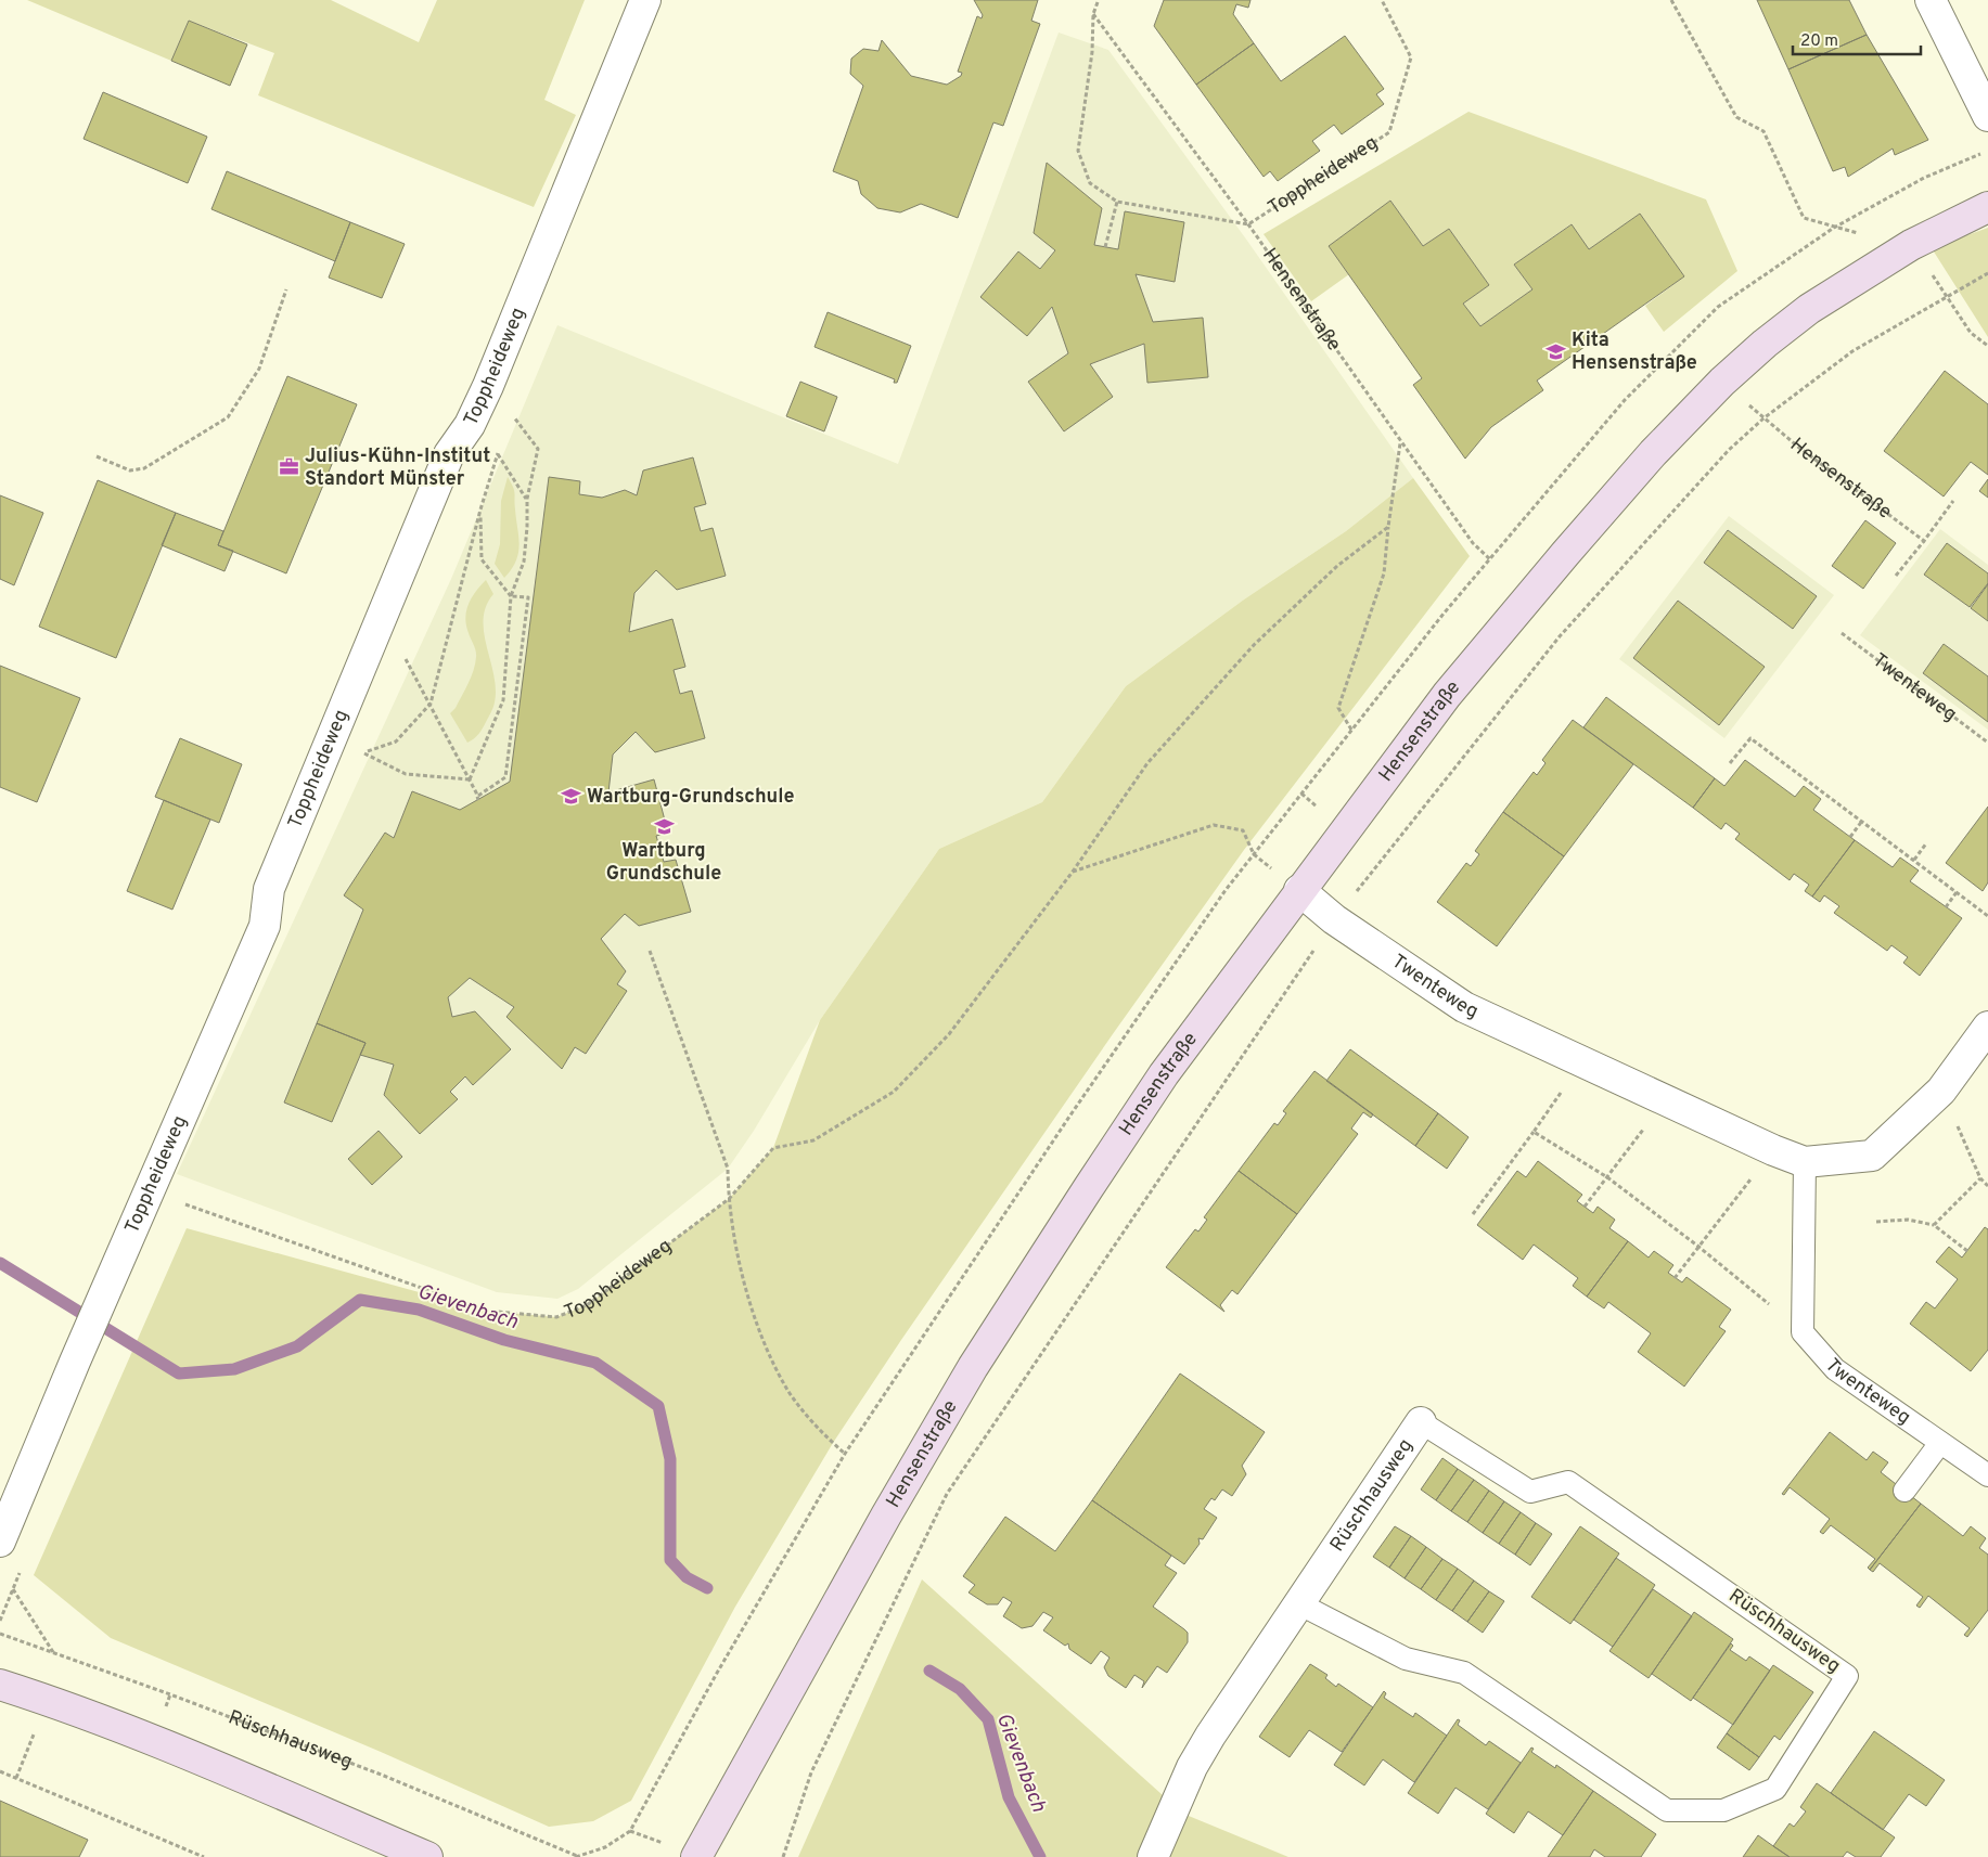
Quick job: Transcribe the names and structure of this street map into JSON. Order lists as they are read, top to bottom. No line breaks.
{"streets":{"main road":["Hensenstraße"],"street":["Toppheideweg","Twenteweg","Rüschhausweg"]},"crossings":[["Toppheideweg","Hensenstraße"],["Hensenstraße","Twenteweg"]],"water":["Gievenbach"],"places":{"school or university":["Kita Hensenstraße","Wartburg-Grundschule","Wartburg Grundschule"],"office":["Julius-Kühn-Institut Standort Münster"]},"scale_bar":"20 m"}
